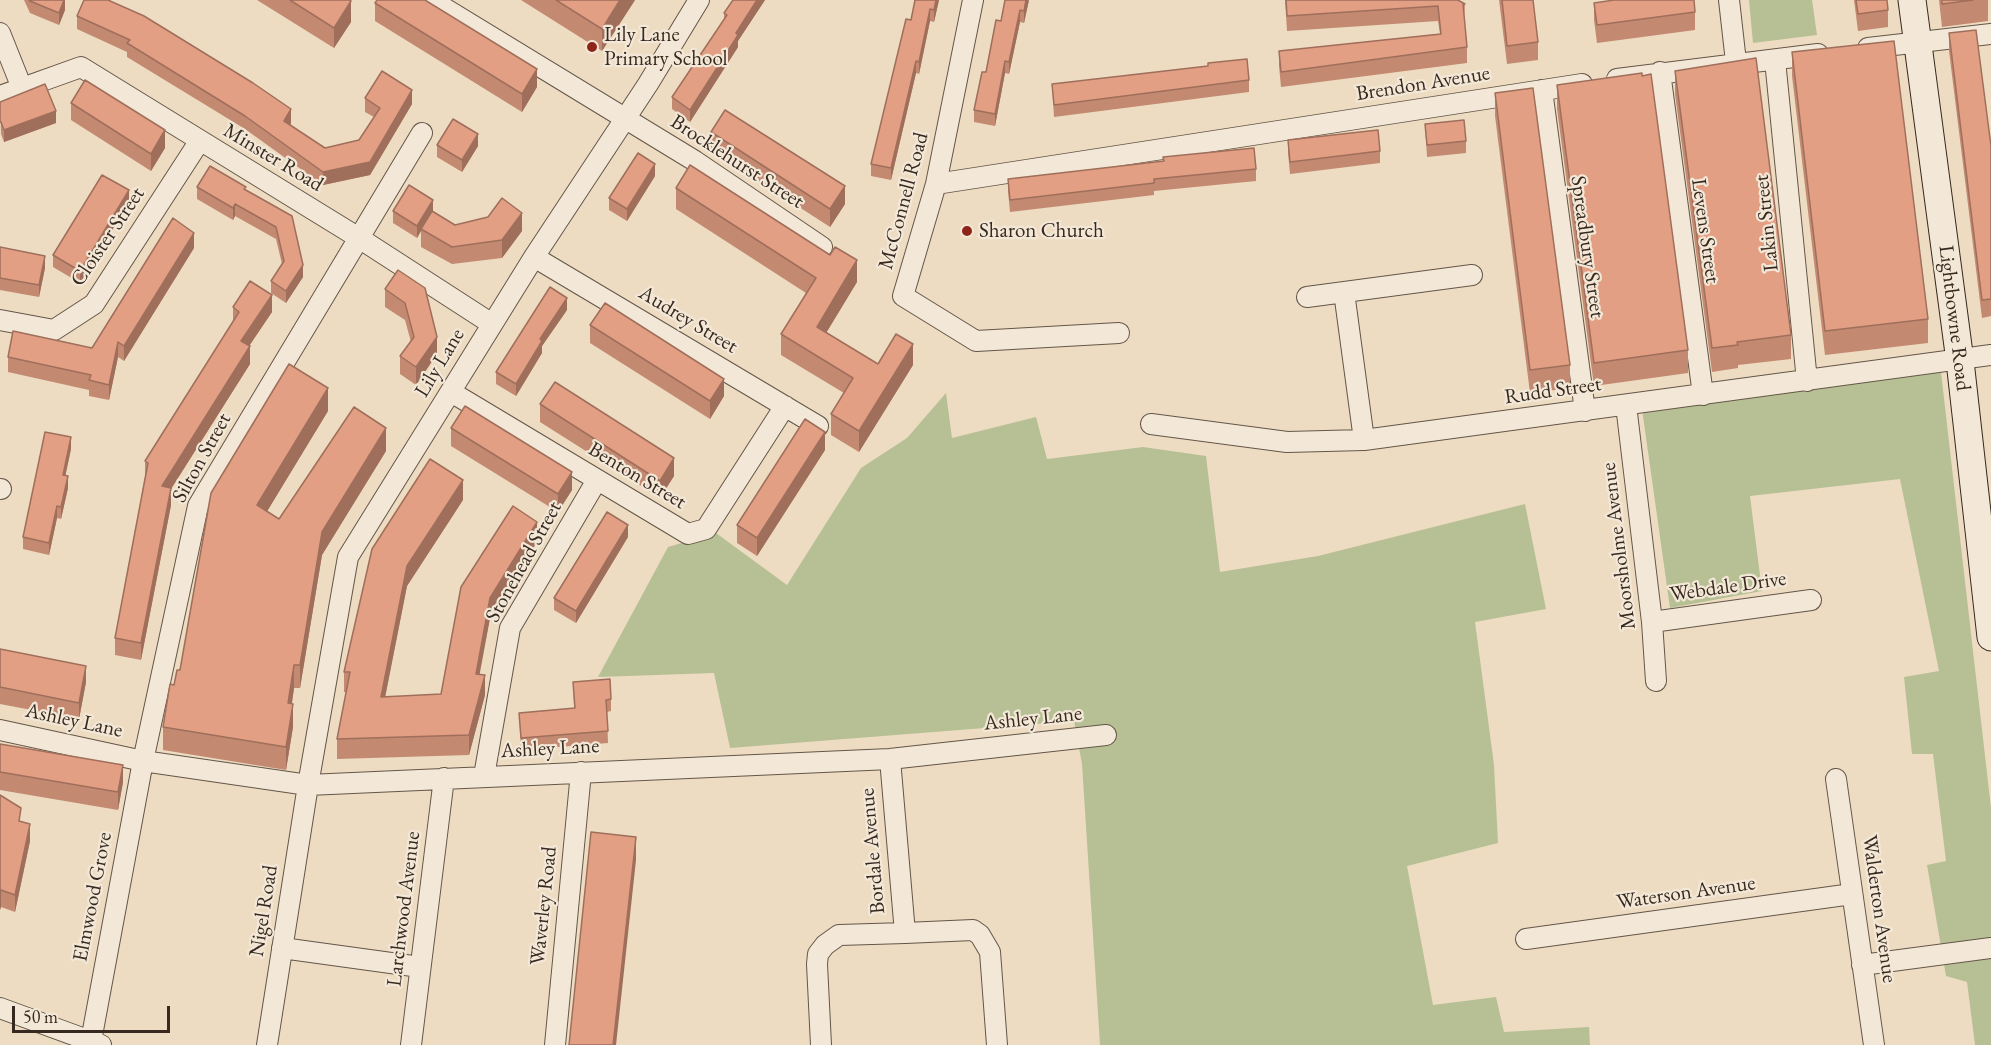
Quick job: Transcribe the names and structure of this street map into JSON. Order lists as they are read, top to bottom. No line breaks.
{"streets":{"main road":["Lightbowne Road"],"street":["Brendon Avenue","Minster Road","Brocklehurst Street","McConnell Road","Lakin Street","Levens Street","Cloister Street","Spreadbury Street","Audrey Street","Lily Lane","Rudd Street","Silton Street","Benton Street","Moorsholme Avenue","Stonehead Street","Webdale Drive","Ashley Lane","Bordale Avenue","Waterson Avenue","Elmwood Grove","Waverley Road","Larchwood Avenue","Walderton Avenue","Nigel Road"]},"crossings":[["Brendon Avenue","McConnell Road"],["Brendon Avenue","Lakin Street"],["Brendon Avenue","Levens Street"],["Brendon Avenue","Spreadbury Street"],["Brendon Avenue","Lightbowne Road"],["Minster Road","Cloister Street"],["Minster Road","Lily Lane"],["Minster Road","Silton Street"],["Brocklehurst Street","Lily Lane"],["Lakin Street","Rudd Street"],["Levens Street","Rudd Street"],["Spreadbury Street","Rudd Street"],["Lightbowne Road","Rudd Street"],["Audrey Street","Lily Lane"],["Audrey Street","Benton Street"],["Lily Lane","Benton Street"],["Lily Lane","Ashley Lane"],["Lily Lane","Nigel Road"],["Rudd Street","Moorsholme Avenue"],["Silton Street","Ashley Lane"],["Silton Street","Elmwood Grove"],["Benton Street","Stonehead Street"],["Moorsholme Avenue","Webdale Drive"],["Stonehead Street","Ashley Lane"],["Ashley Lane","Bordale Avenue"],["Ashley Lane","Elmwood Grove"],["Ashley Lane","Waverley Road"],["Ashley Lane","Larchwood Avenue"],["Ashley Lane","Nigel Road"],["Waterson Avenue","Walderton Avenue"]],"places":["Lily Lane Primary School","Sharon Church"],"scale_bar":"50 m"}
